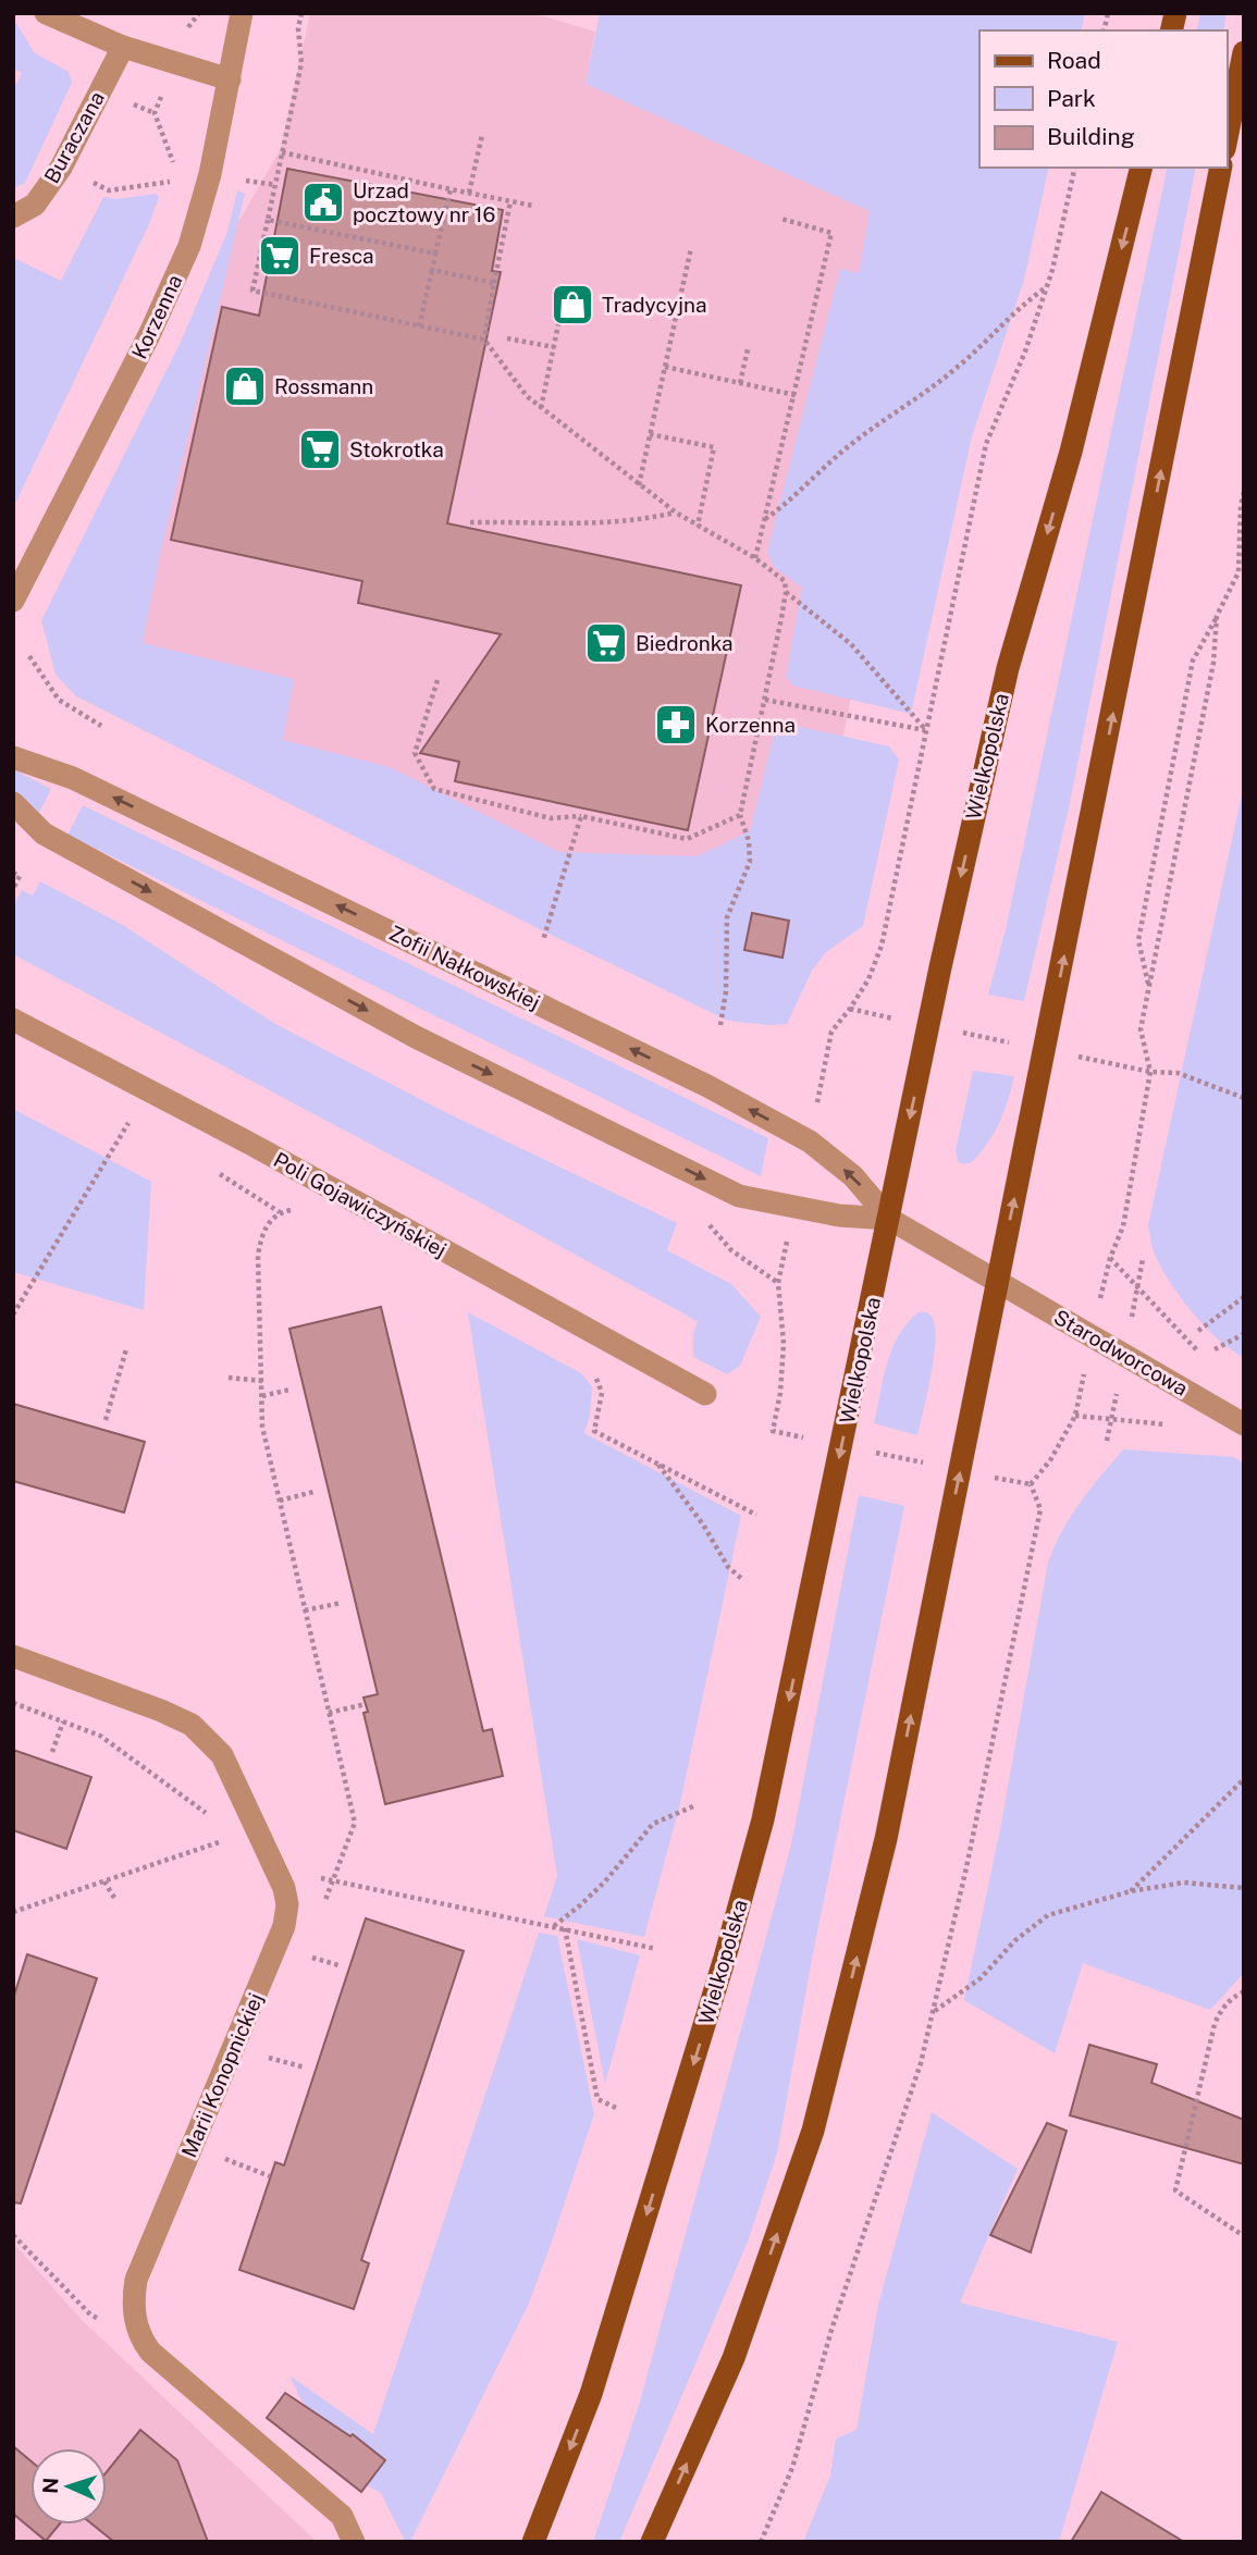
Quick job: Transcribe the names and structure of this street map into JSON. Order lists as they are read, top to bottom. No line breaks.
{"streets":{"main road":["Wielkopolska"],"street":["Buraczana","Korzenna","Zofii Nałkowskiej","Poli Gojawiczyńskiej","Starodworcowa","Marii Konopnickiej"]},"crossings":[["Wielkopolska","Zofii Nałkowskiej"],["Zofii Nałkowskiej","Starodworcowa"]],"places":{"public building":["Urzad pocztowy nr 16"],"supermarket":["Fresca","Stokrotka","Biedronka"],"shop":["Tradycyjna","Rossmann"],"pharmacy":["Korzenna"]},"legend":["Road","Park","Building"],"north":"left"}
